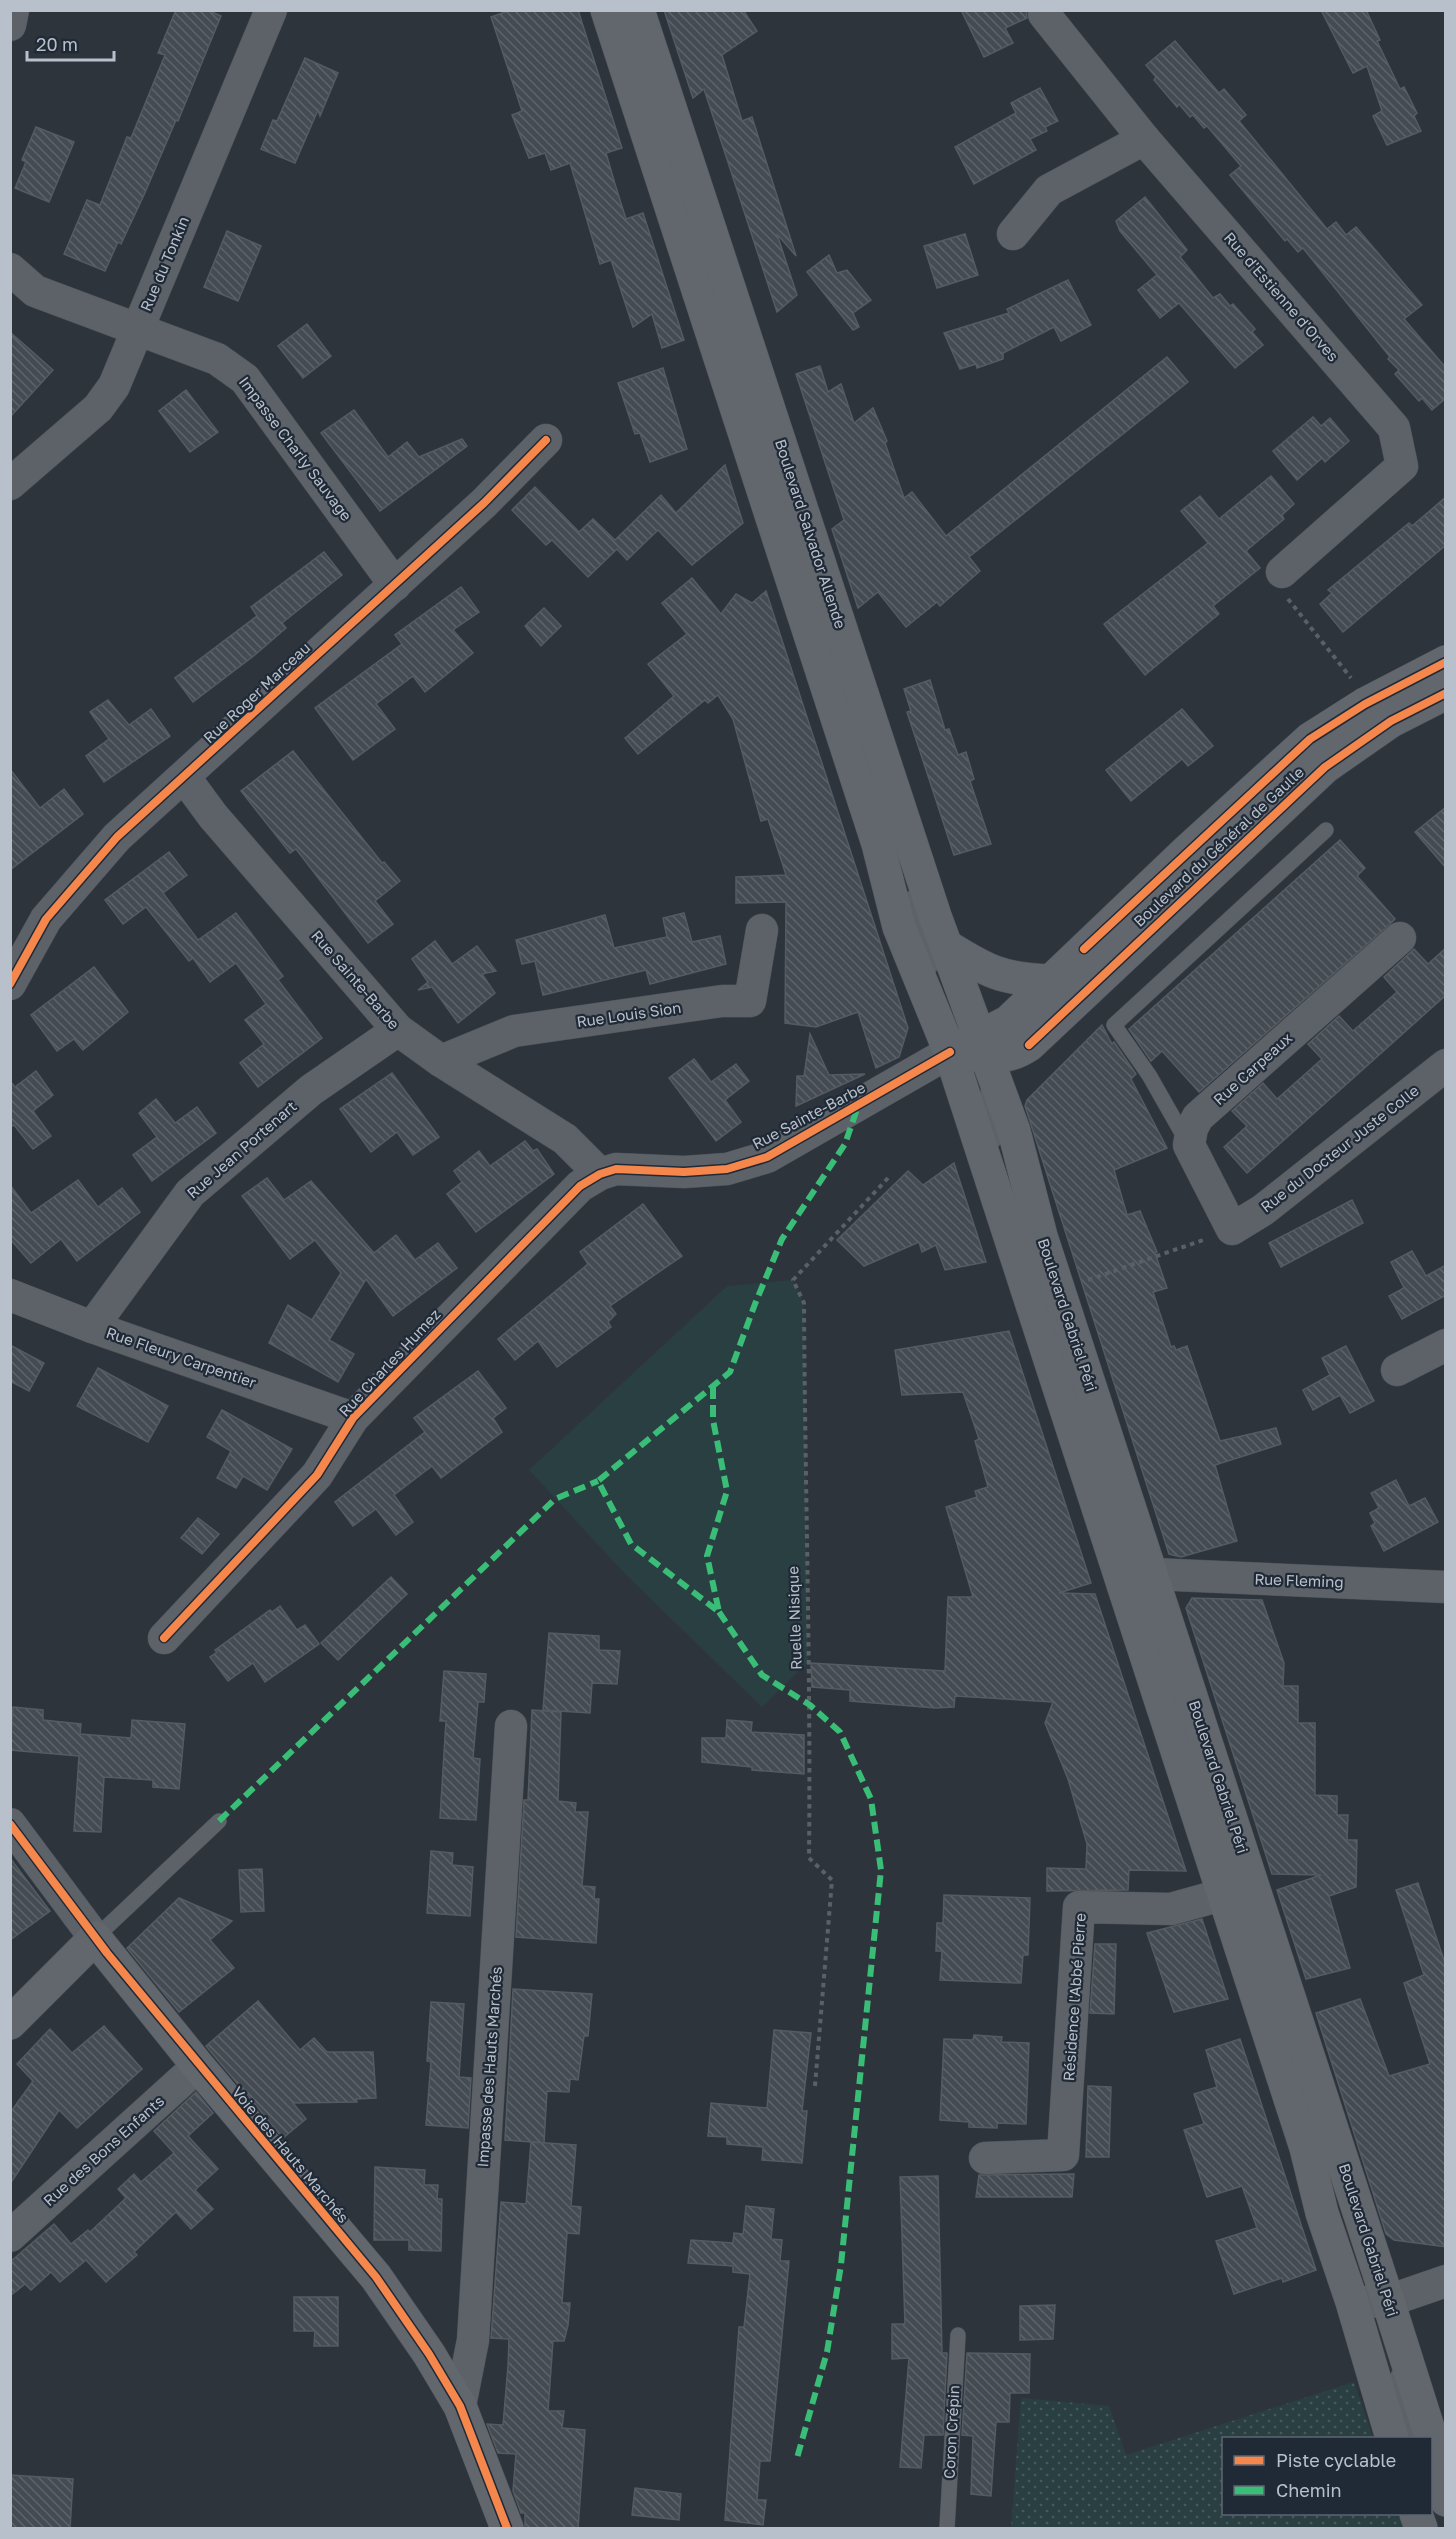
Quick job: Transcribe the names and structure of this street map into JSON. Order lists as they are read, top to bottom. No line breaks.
{"streets":{"main road":["Boulevard Salvador Allende","Boulevard du Général de Gaulle","Boulevard Gabriel Péri","Voie des Hauts Marchés"],"street":["Rue du Tonkin","Rue d'Estienne d'Orves","Impasse Charly Sauvage","Rue Roger Marceau","Rue Sainte-Barbe","Rue Louis Sion","Rue Carpeaux","Rue du Docteur Juste Colle","Rue Jean Portenart","Rue Fleury Carpentier","Rue Charles Humez","Rue Fleming","Résidence l'Abbé Pierre","Impasse des Hauts Marchés","Rue des Bons Enfants"],"lane":["Coron Crépin"],"path":["Ruelle Nisique"]},"crossings":[["Rue du Tonkin","Impasse Charly Sauvage"],["Impasse Charly Sauvage","Rue Roger Marceau"],["Boulevard Salvador Allende","Boulevard du Général de Gaulle"],["Boulevard Salvador Allende","Rue Sainte-Barbe"],["Boulevard Salvador Allende","Boulevard Gabriel Péri"],["Rue Roger Marceau","Rue Sainte-Barbe"],["Boulevard du Général de Gaulle","Rue Sainte-Barbe"],["Boulevard du Général de Gaulle","Boulevard Gabriel Péri"],["Rue Sainte-Barbe","Rue Louis Sion"],["Rue Sainte-Barbe","Rue Jean Portenart"],["Rue Sainte-Barbe","Boulevard Gabriel Péri"],["Rue Sainte-Barbe","Rue Charles Humez"],["Rue Jean Portenart","Rue Fleury Carpentier"],["Boulevard Gabriel Péri","Rue Fleming"],["Boulevard Gabriel Péri","Résidence l'Abbé Pierre"],["Rue Fleury Carpentier","Rue Charles Humez"],["Impasse des Hauts Marchés","Voie des Hauts Marchés"],["Rue des Bons Enfants","Voie des Hauts Marchés"]],"legend":["Piste cyclable","Chemin"],"scale_bar":"20 m"}
